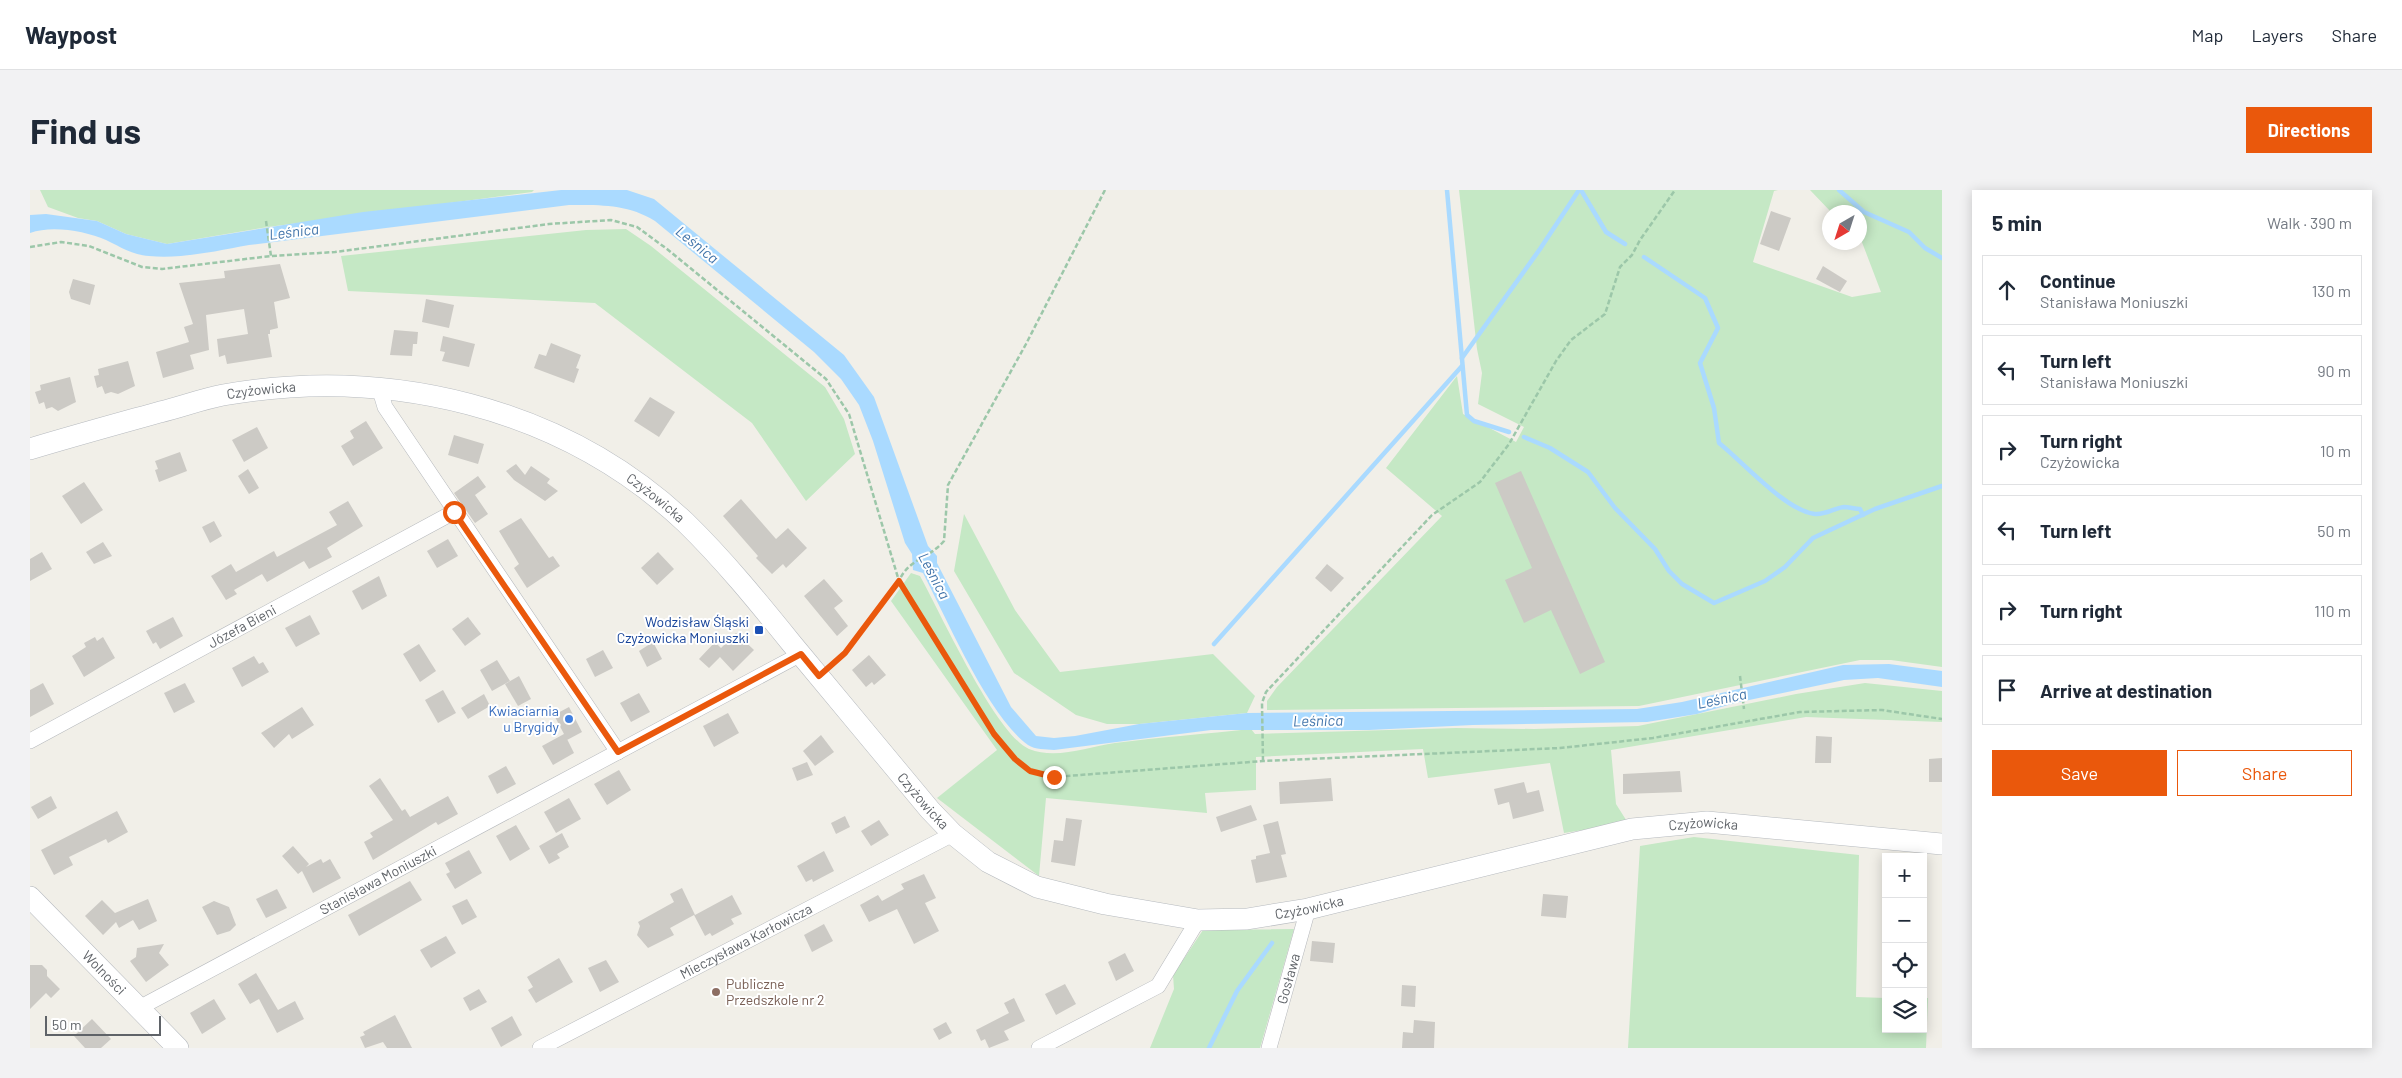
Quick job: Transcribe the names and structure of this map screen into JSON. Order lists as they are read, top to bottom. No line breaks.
{"streets":{"street":["Czyżowicka","Józefa Bieni","Stanisława Moniuszki","Mieczysława Karłowicza","Wolności","Gosława"]},"crossings":[["Czyżowicka","Stanisława Moniuszki"],["Czyżowicka","Mieczysława Karłowicza"],["Czyżowicka","Gosława"],["Stanisława Moniuszki","Wolności"]],"water":["Leśnica"],"places":{"transit":["Wodzisław Śląski Czyżowicka Moniuszki"],"other":["Kwiaciarnia u Brygidy","Publiczne Przedszkole nr 2"]},"scale_bar":"50 m","north":"bottom left","page":{"header":"Waypost","nav":["Map","Layers","Share"],"buttons":["Directions",["Save","Share"]],"title":"Find us","heading":["5 min","Walk · 390 m"],"list":[["Continue","Stanisława Moniuszki","130 m"],["Turn left","Stanisława Moniuszki","90 m"],["Turn right","Czyżowicka","10 m"],["Turn left","50 m"],["Turn right","110 m"],"Arrive at destination"],"map_buttons":["+","−"],"scale":"50 m"}}
